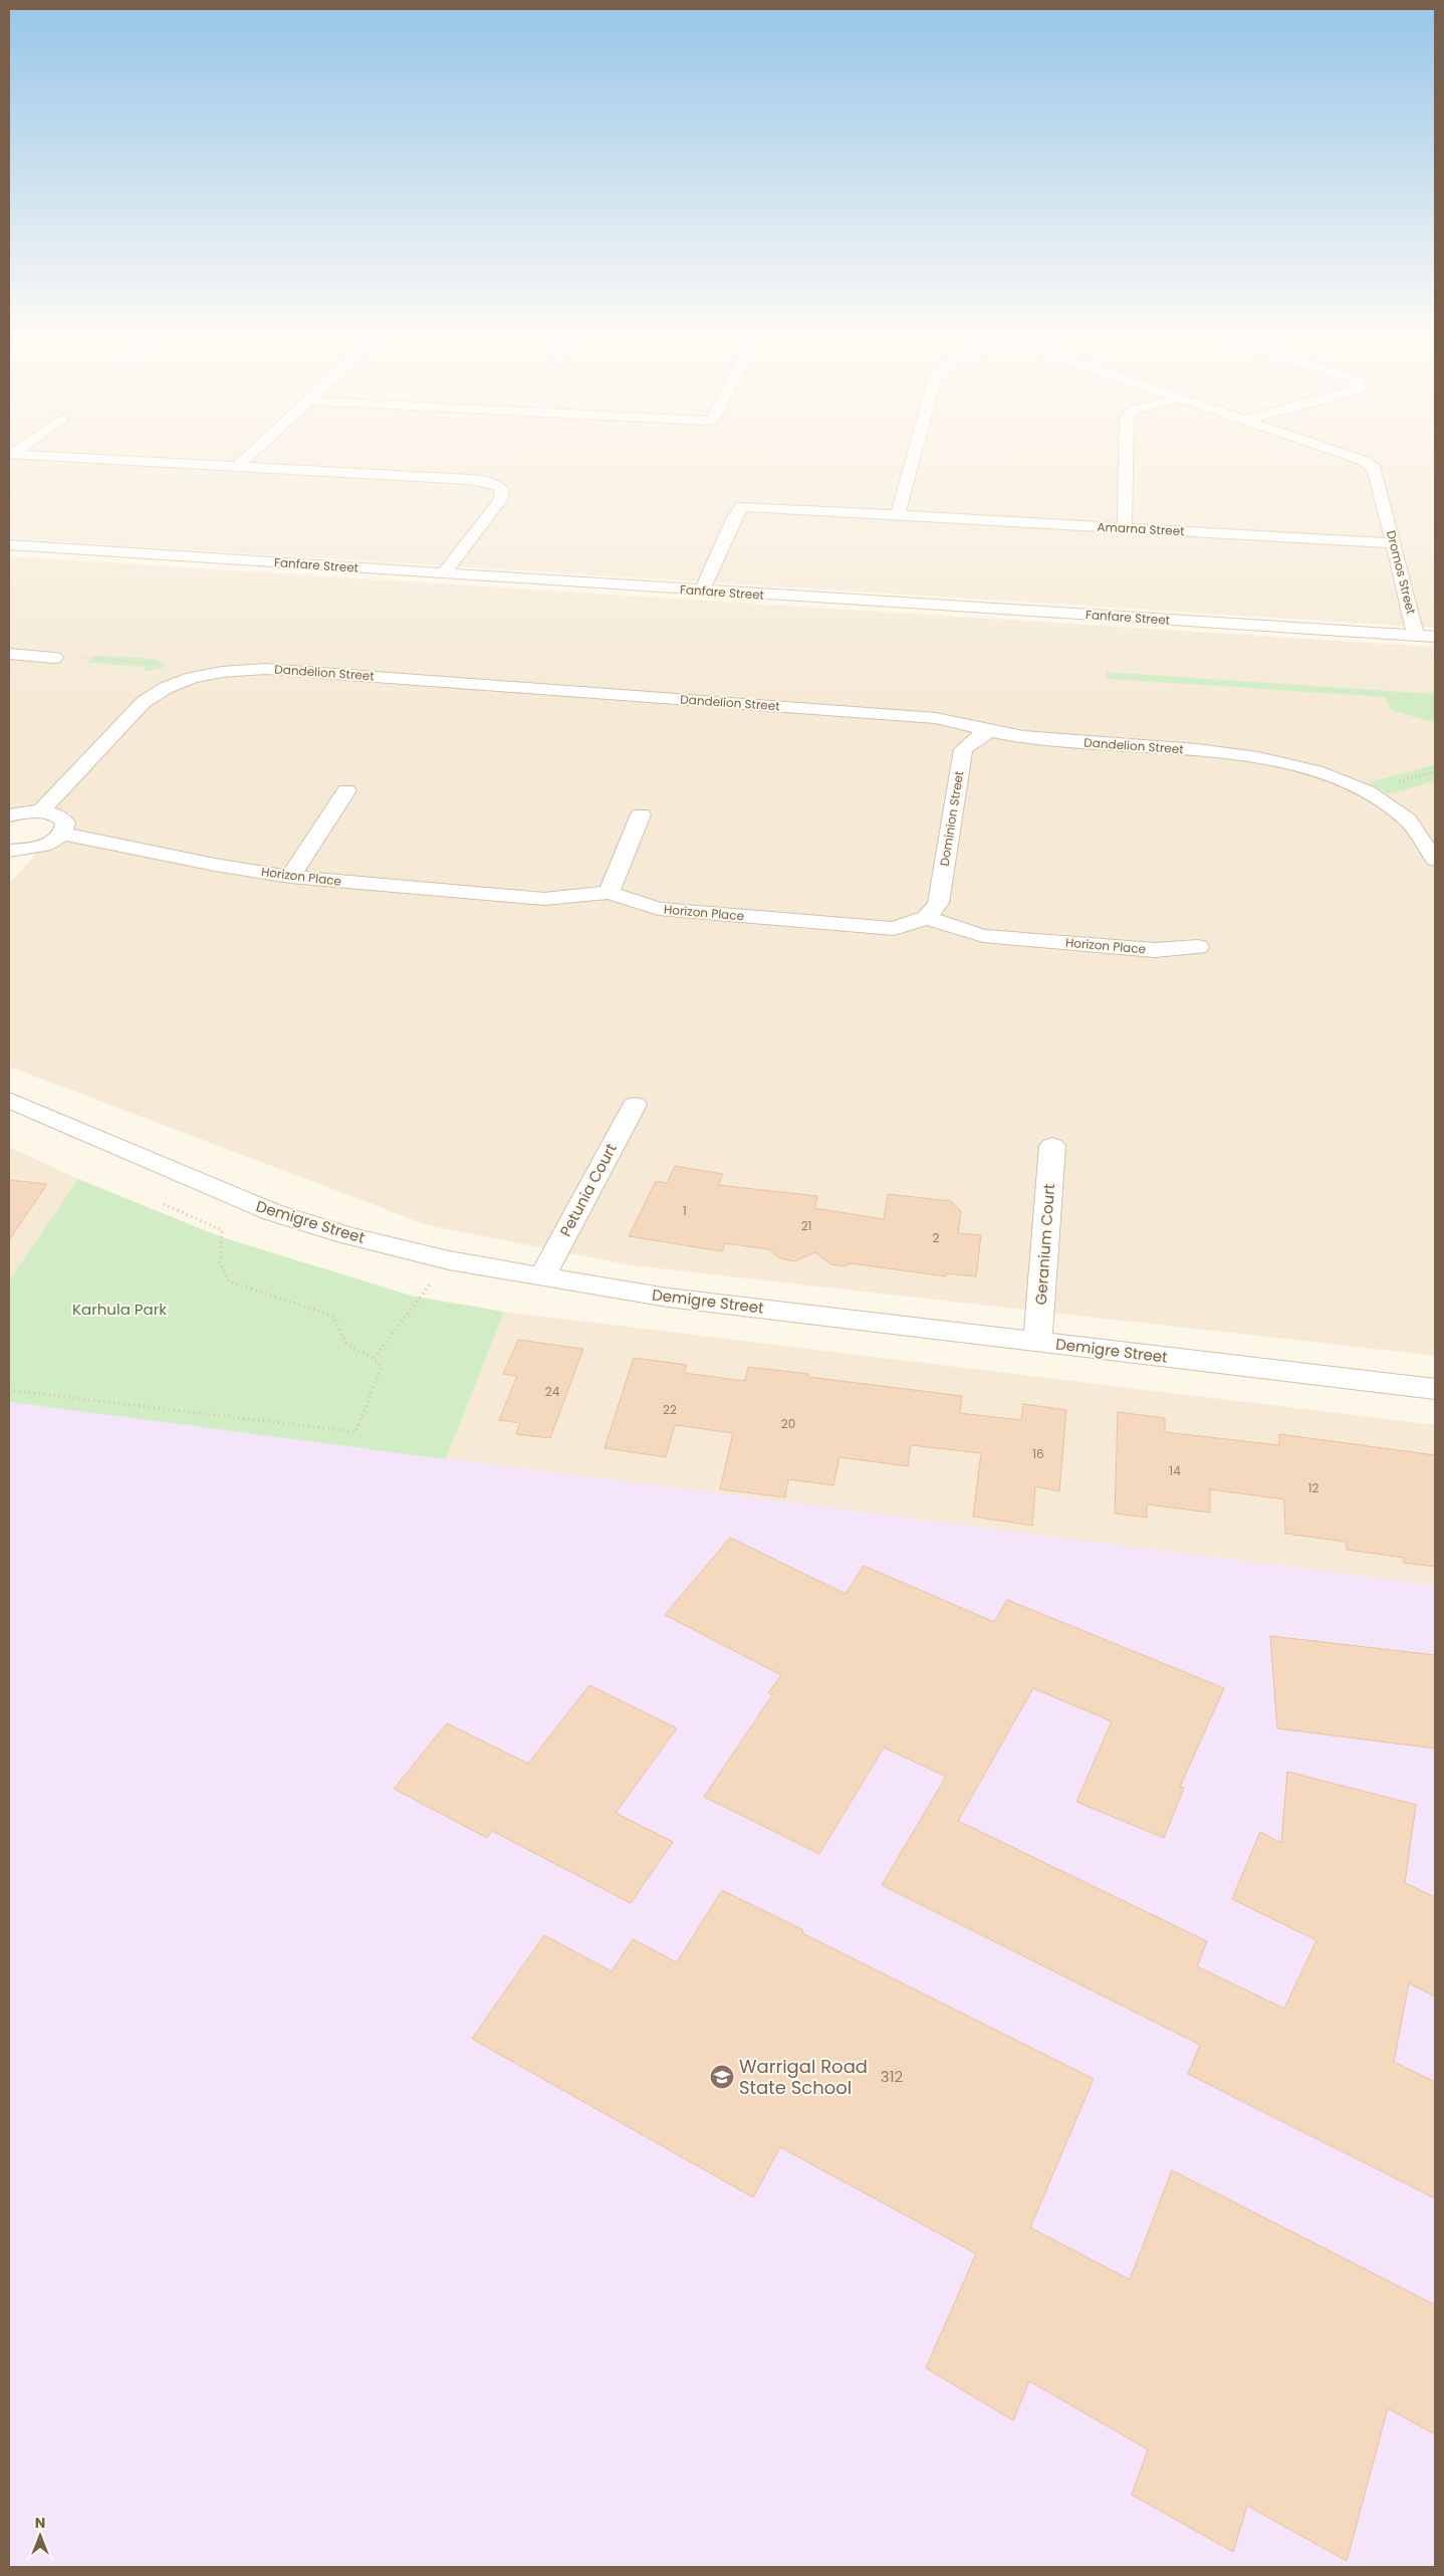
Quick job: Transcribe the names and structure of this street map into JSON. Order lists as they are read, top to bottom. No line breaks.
{"streets":{"street":["Amarna Street","Fanfare Street","Dromos Street","Dandelion Street","Dominion Street","Horizon Place","Petunia Court","Demigre Street","Geranium Court"]},"crossings":[["Amarna Street","Fanfare Street"],["Amarna Street","Dromos Street"],["Fanfare Street","Dromos Street"],["Dandelion Street","Dominion Street"],["Dominion Street","Horizon Place"],["Petunia Court","Demigre Street"],["Demigre Street","Geranium Court"]],"parks":["Karhula Park"],"places":{"school or university":["Warrigal Road State School"]},"house_numbers":["1","21","2","24","22","20","16","14","12","312"],"north":"top"}
